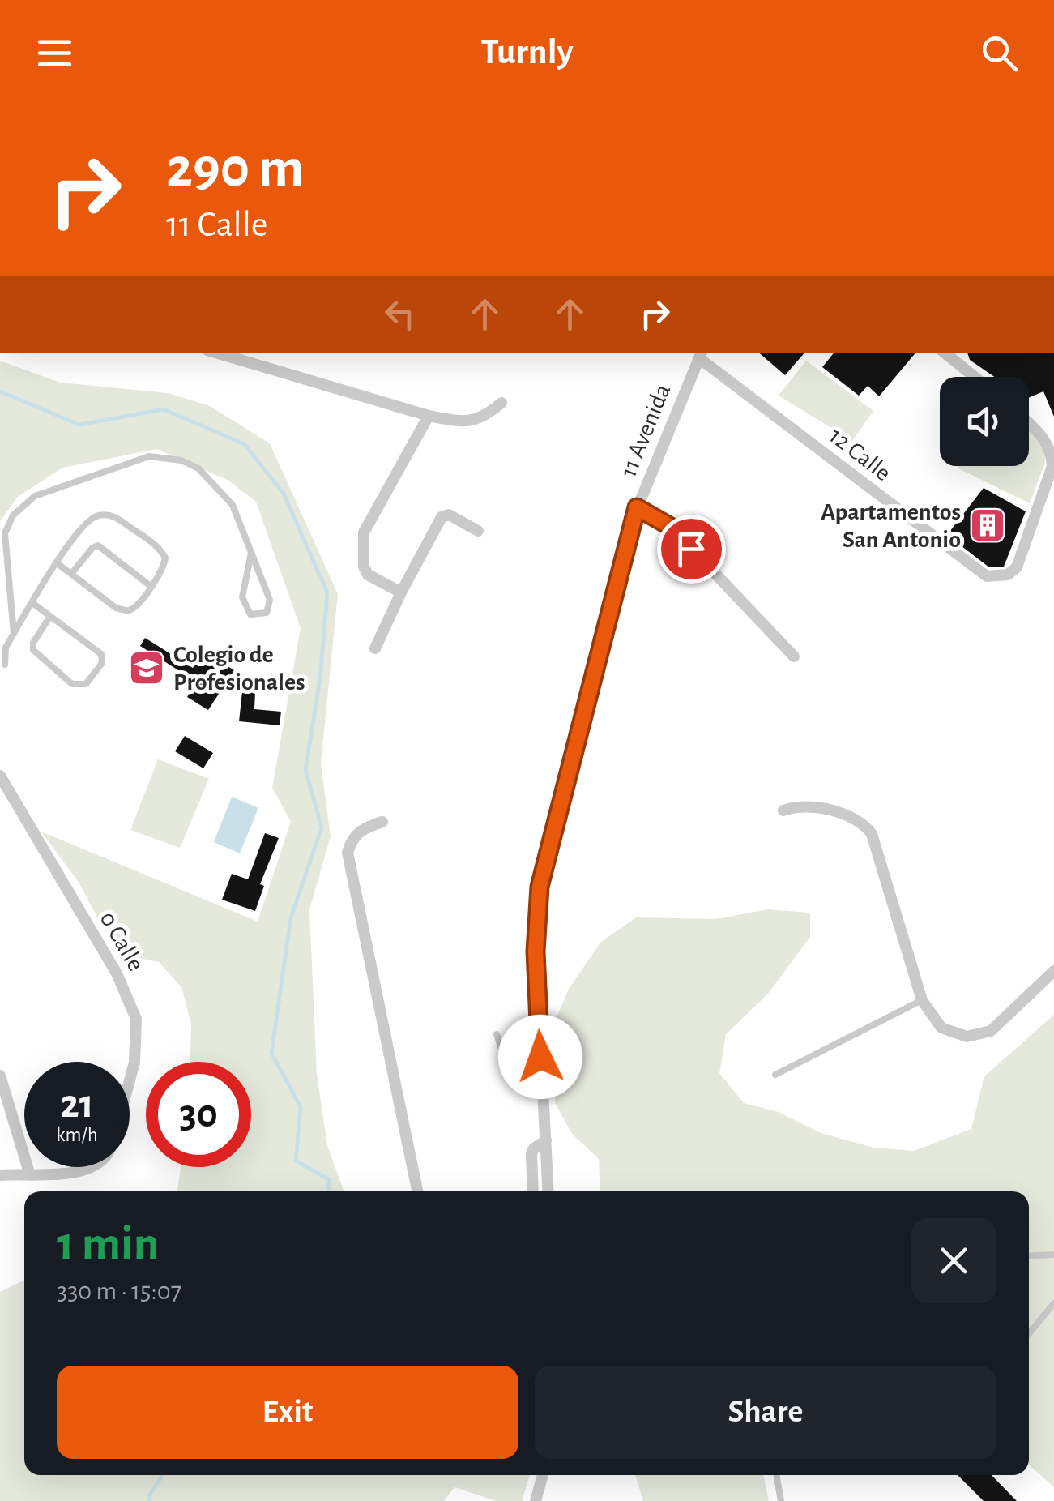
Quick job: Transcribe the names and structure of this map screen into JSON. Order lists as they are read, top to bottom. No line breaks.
{"streets":{"street":["11 Avenida","12 Calle","0 Calle"]},"crossings":[["11 Avenida","12 Calle"]],"places":{"building":["Apartamentos San Antonio"],"school or university":["Colegio de Profesionales"]},"page":{"header":"Turnly","turn":["290 m","11 Calle"],"speed":"21 km/h","limit":"30","heading":["1 min","330 m · 15:07"],"buttons":["Exit","Share"]}}
